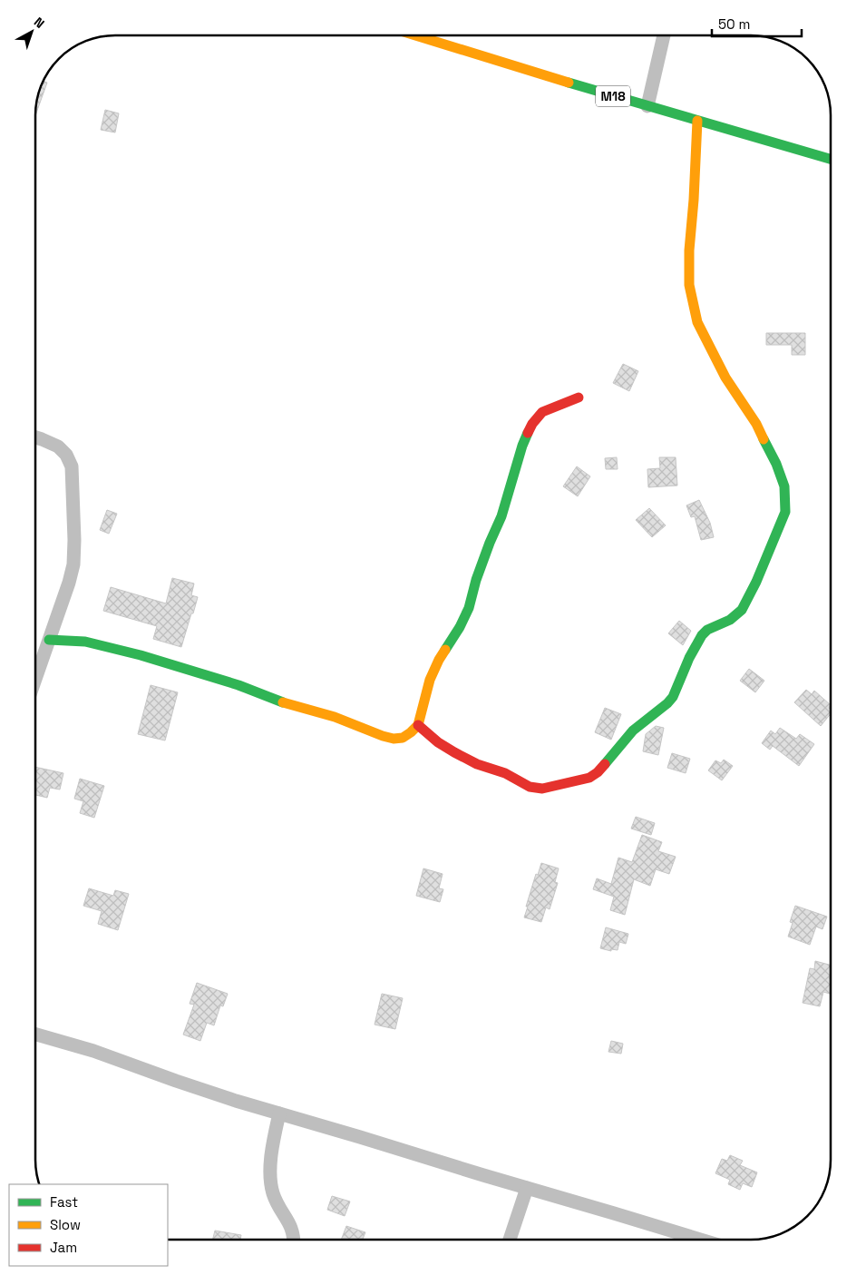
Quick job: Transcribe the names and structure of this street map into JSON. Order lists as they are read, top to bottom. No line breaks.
{"streets":{"street":["M18"]},"legend":["Fast","Slow","Jam"],"scale_bar":"50 m","north":"top right"}
